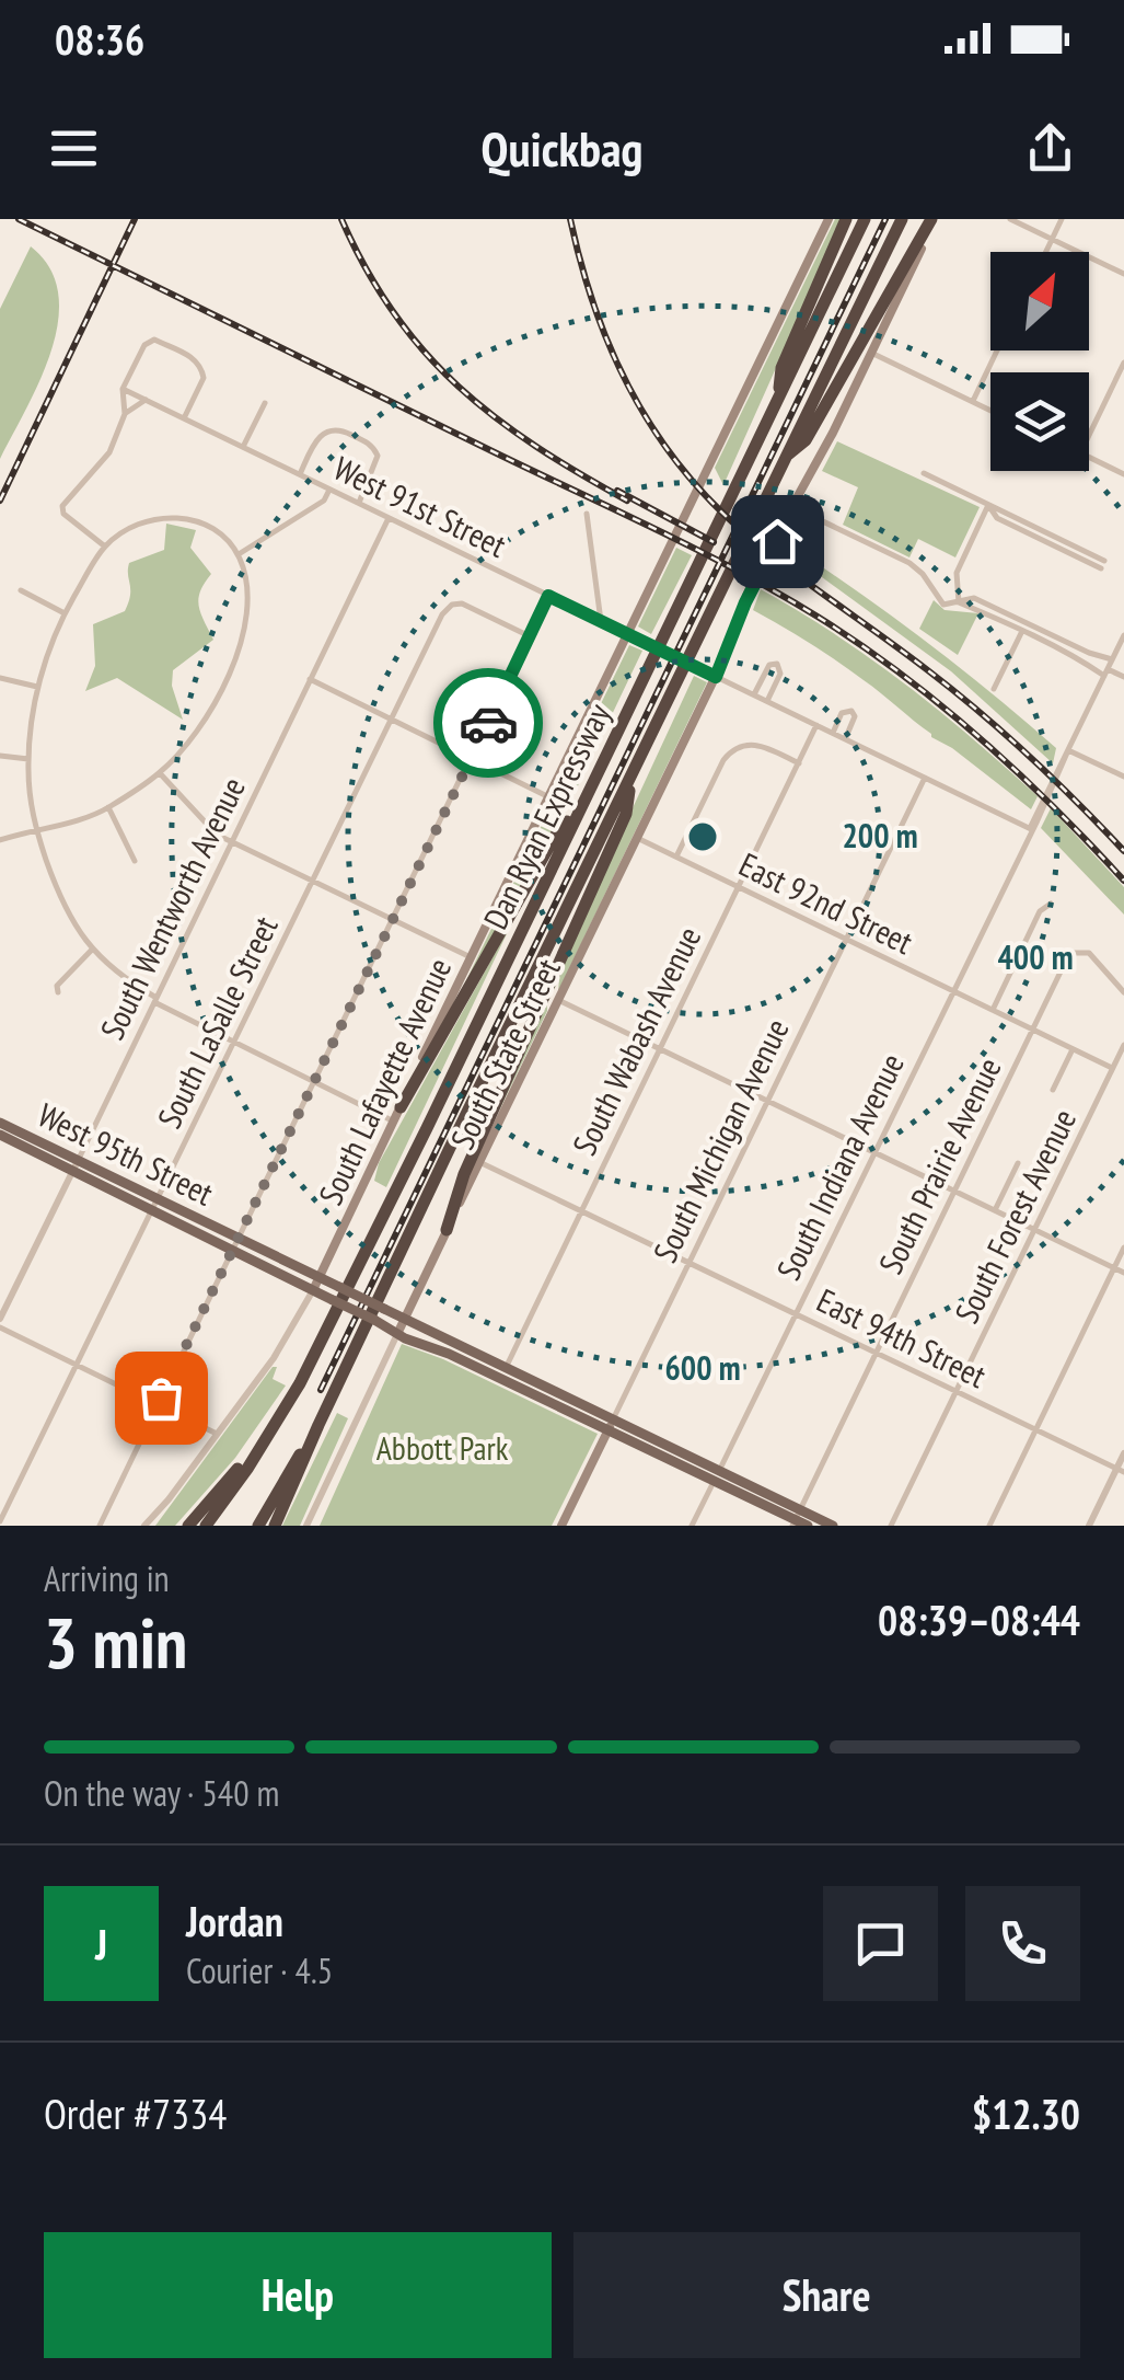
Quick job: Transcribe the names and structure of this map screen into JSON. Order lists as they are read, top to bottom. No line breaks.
{"streets":{"highway":["Dan Ryan Expressway"],"main road":["South State Street","South Lafayette Avenue","South Michigan Avenue","West 95th Street"],"street":["West 91st Street","East 92nd Street","South Wentworth Avenue","South LaSalle Street","South Wabash Avenue","South Prairie Avenue","South Indiana Avenue","South Forest Avenue","East 94th Street"]},"crossings":[["West 91st Street","South Wentworth Avenue"],["West 91st Street","South Wabash Avenue"],["West 91st Street","South State Street"],["West 91st Street","South Lafayette Avenue"],["West 91st Street","South Michigan Avenue"],["West 91st Street","South Indiana Avenue"],["East 92nd Street","South Wabash Avenue"],["East 92nd Street","South State Street"],["East 92nd Street","South Michigan Avenue"],["East 92nd Street","South Prairie Avenue"],["East 92nd Street","South Indiana Avenue"],["East 92nd Street","South Forest Avenue"],["South Wentworth Avenue","West 95th Street"],["South LaSalle Street","West 95th Street"],["South Wabash Avenue","West 95th Street"],["South Wabash Avenue","East 94th Street"],["South State Street","West 95th Street"],["South State Street","East 94th Street"],["South Lafayette Avenue","West 95th Street"],["South Michigan Avenue","East 94th Street"],["South Prairie Avenue","East 94th Street"],["South Indiana Avenue","East 94th Street"],["South Forest Avenue","East 94th Street"]],"parks":["Abbott Park"],"north":"top right","page":{"status":"08:36","header":"Quickbag","heading":["3 min","Arriving in","08:39–08:44"],"panel":["Jordan","Courier · 4.5","Order #7334","$12.30"],"bar":"On the way · 540 m","round":"J","buttons":["Help","Share"]},"rings":["200 m","400 m","600 m"]}
